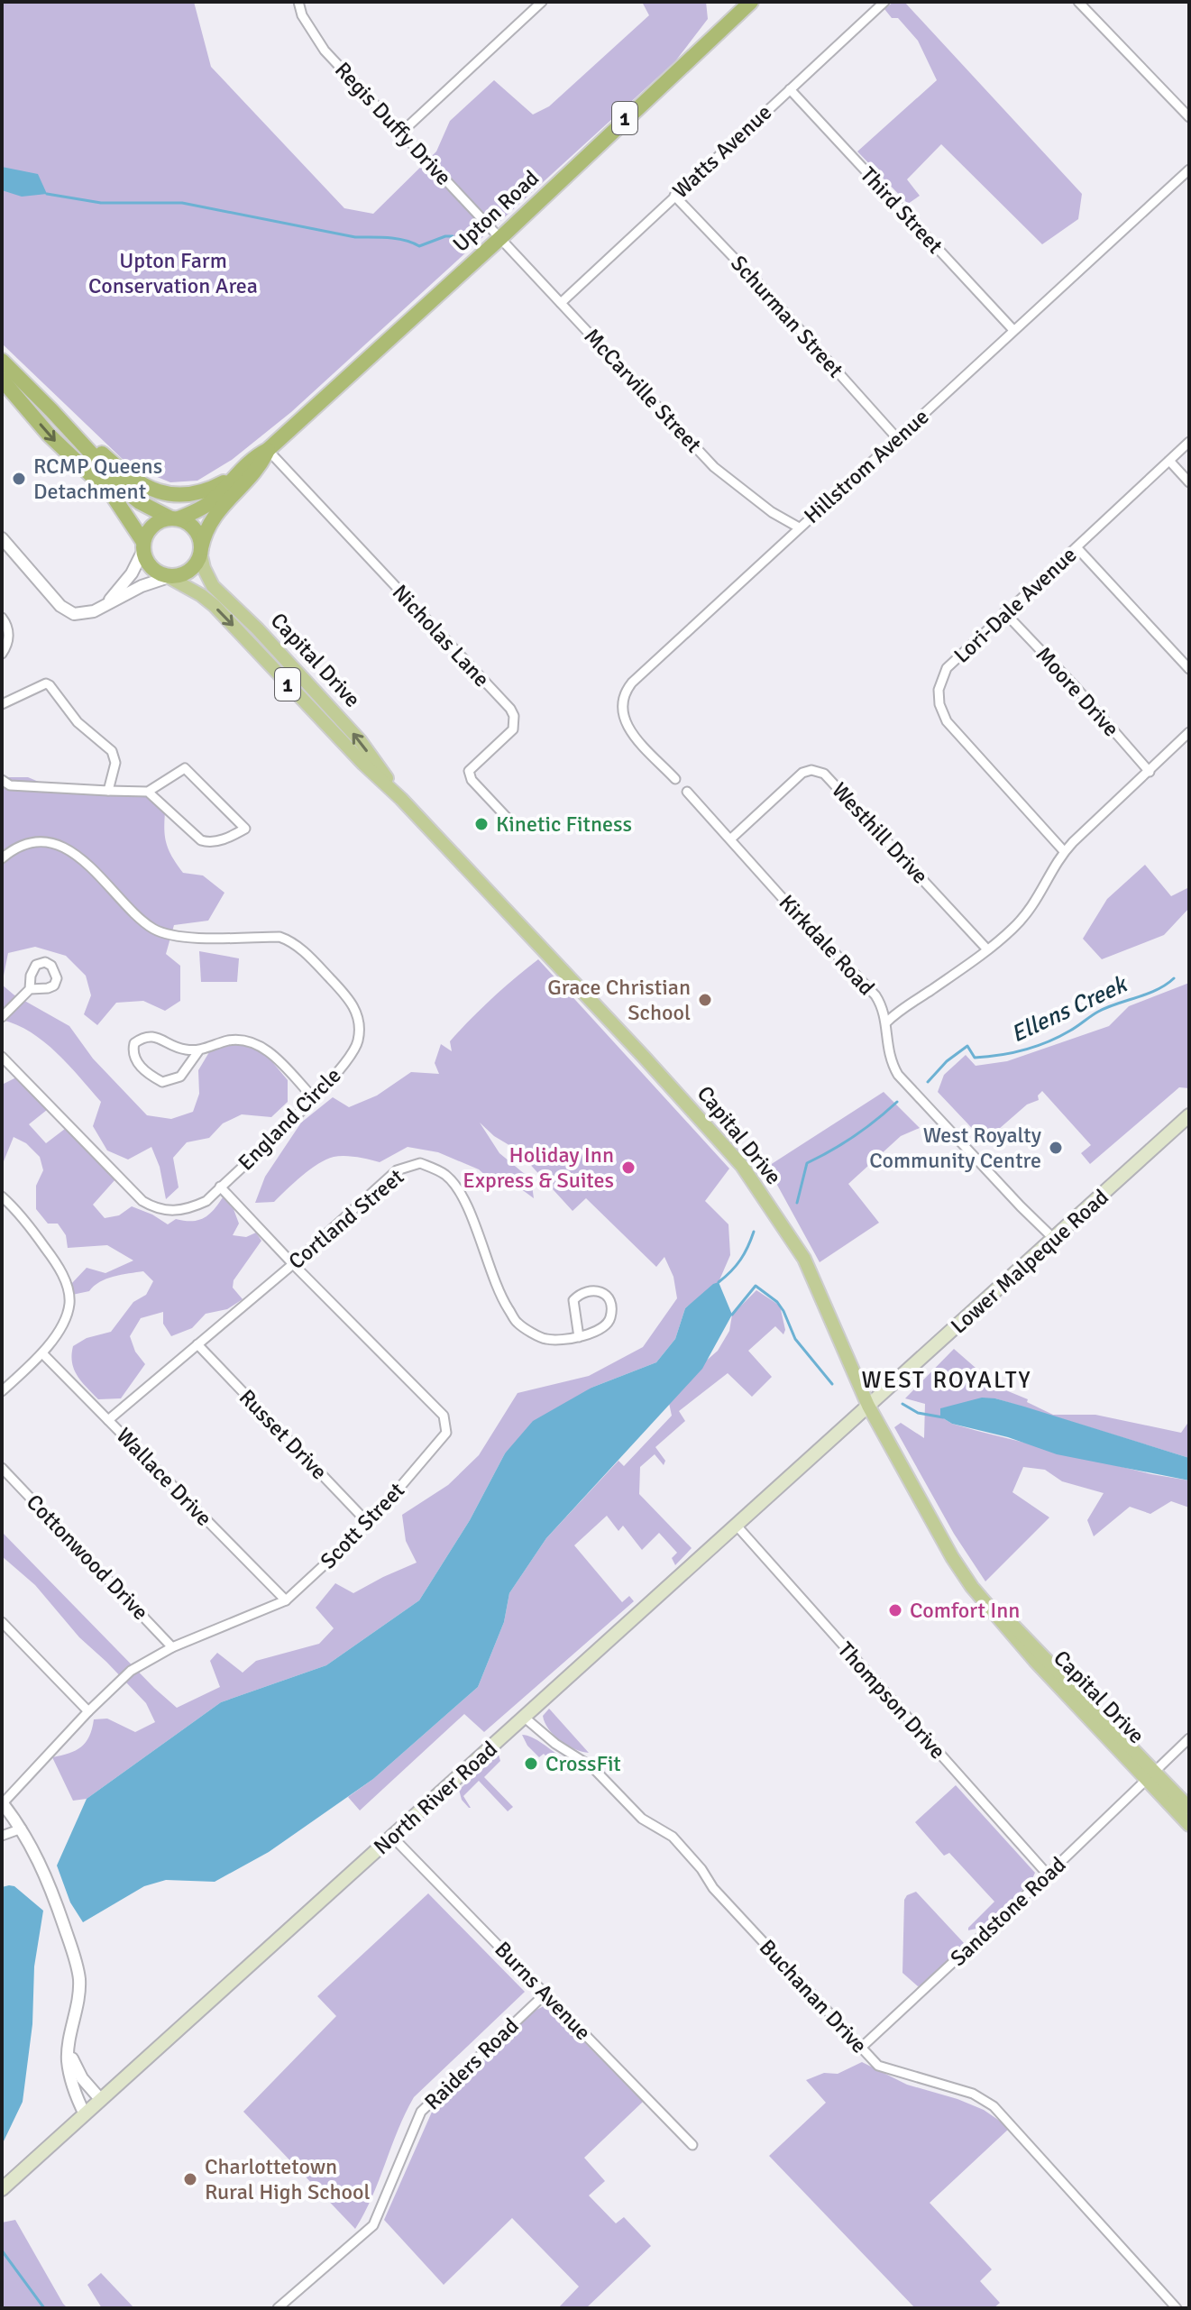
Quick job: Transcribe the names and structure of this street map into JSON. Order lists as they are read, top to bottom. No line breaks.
{"streets":{"highway":["1","Upton Road"],"main road":["Capital Drive","Lower Malpeque Road","North River Road"],"street":["Regis Duffy Drive","Watts Avenue","Third Street","Schurman Street","McCarville Street","Hillstrom Avenue","Lori-Dale Avenue","Nicholas Lane","Moore Drive","Westhill Drive","Kirkdale Road","England Circle","Cortland Street","Russet Drive","Wallace Drive","Scott Street","Cottonwood Drive","Thompson Drive","Sandstone Road","Burns Avenue","Buchanan Drive","Raiders Road"]},"crossings":[["Regis Duffy Drive","Upton Road"],["Regis Duffy Drive","McCarville Street"],["Watts Avenue","Third Street"],["Watts Avenue","Schurman Street"],["Watts Avenue","McCarville Street"],["Third Street","Hillstrom Avenue"],["Upton Road","McCarville Street"],["Upton Road","Nicholas Lane"],["Upton Road","Capital Drive"],["Schurman Street","Hillstrom Avenue"],["McCarville Street","Hillstrom Avenue"],["Lori-Dale Avenue","Moore Drive"],["Capital Drive","Lower Malpeque Road"],["Capital Drive","North River Road"],["Capital Drive","Sandstone Road"],["Westhill Drive","Kirkdale Road"],["Kirkdale Road","Lower Malpeque Road"],["England Circle","Scott Street"],["Cortland Street","Russet Drive"],["Cortland Street","Wallace Drive"],["Cortland Street","Scott Street"],["Lower Malpeque Road","North River Road"],["Russet Drive","Scott Street"],["Wallace Drive","Scott Street"],["Scott Street","Cottonwood Drive"],["Thompson Drive","North River Road"],["Thompson Drive","Sandstone Road"],["North River Road","Burns Avenue"],["North River Road","Buchanan Drive"],["Sandstone Road","Buchanan Drive"],["Burns Avenue","Raiders Road"]],"districts":["WEST ROYALTY"],"water":["Ellens Creek"],"parks":["Upton Farm Conservation Area"],"places":["RCMP Queens Detachment","Kinetic Fitness","Grace Christian School","West Royalty Community Centre","Holiday Inn Express & Suites","Comfort Inn","CrossFit","Charlottetown Rural High School"]}
